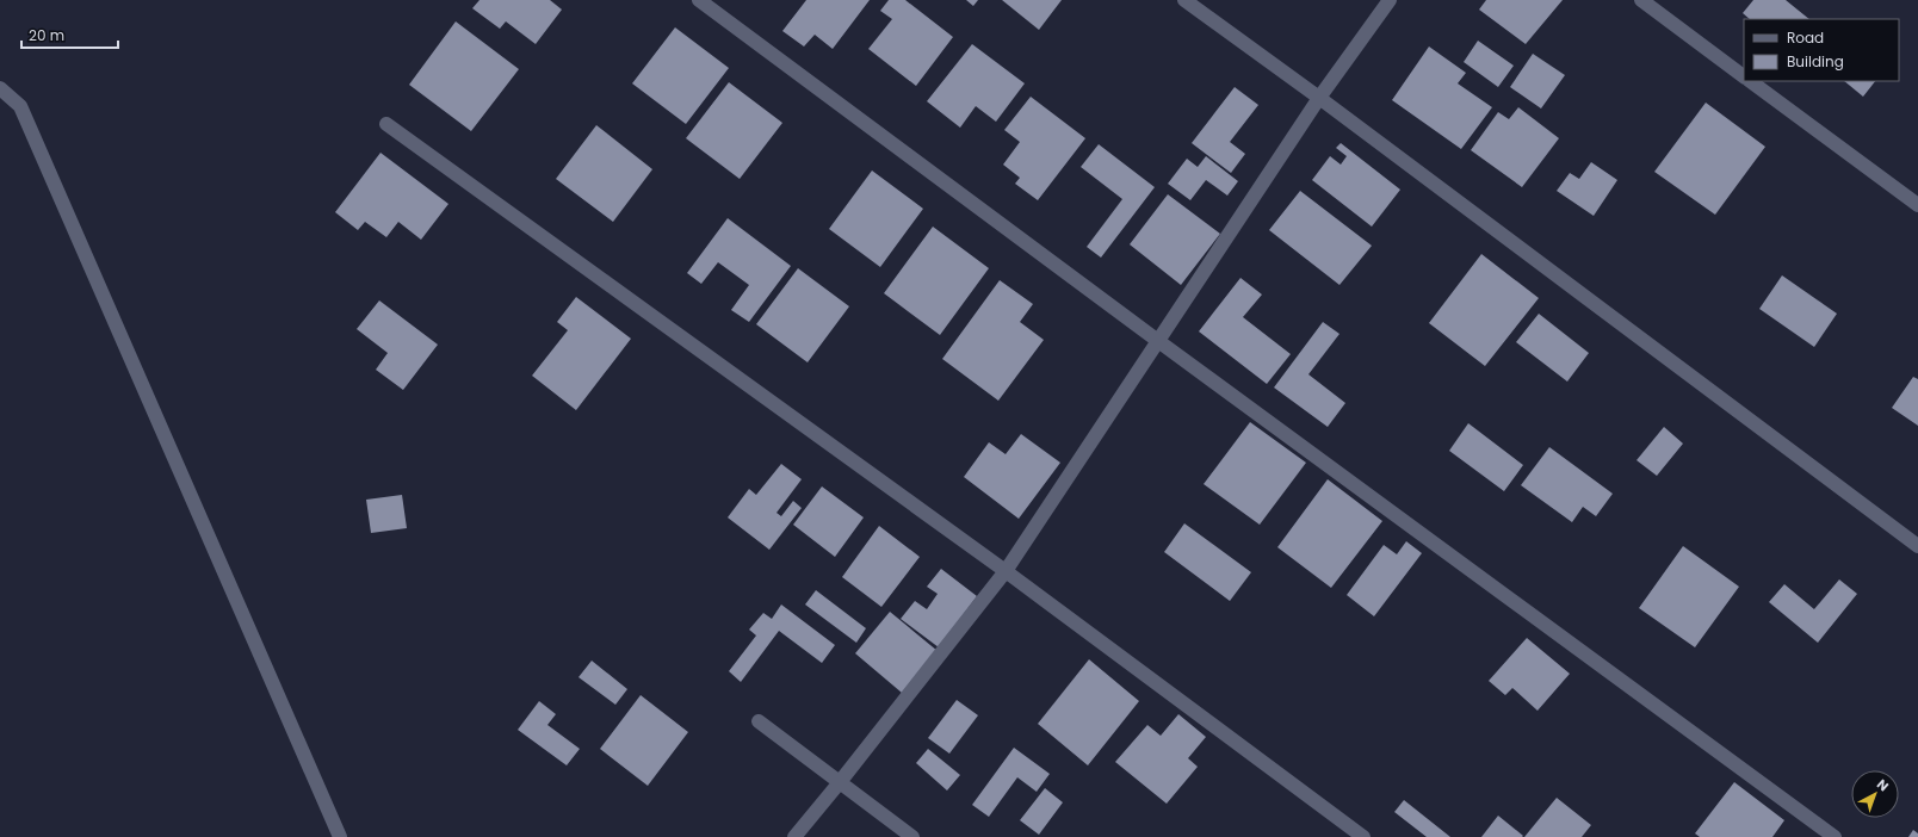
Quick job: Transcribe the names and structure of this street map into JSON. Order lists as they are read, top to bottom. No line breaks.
{"legend":["Road","Building"],"scale_bar":"20 m","north":"top right"}
